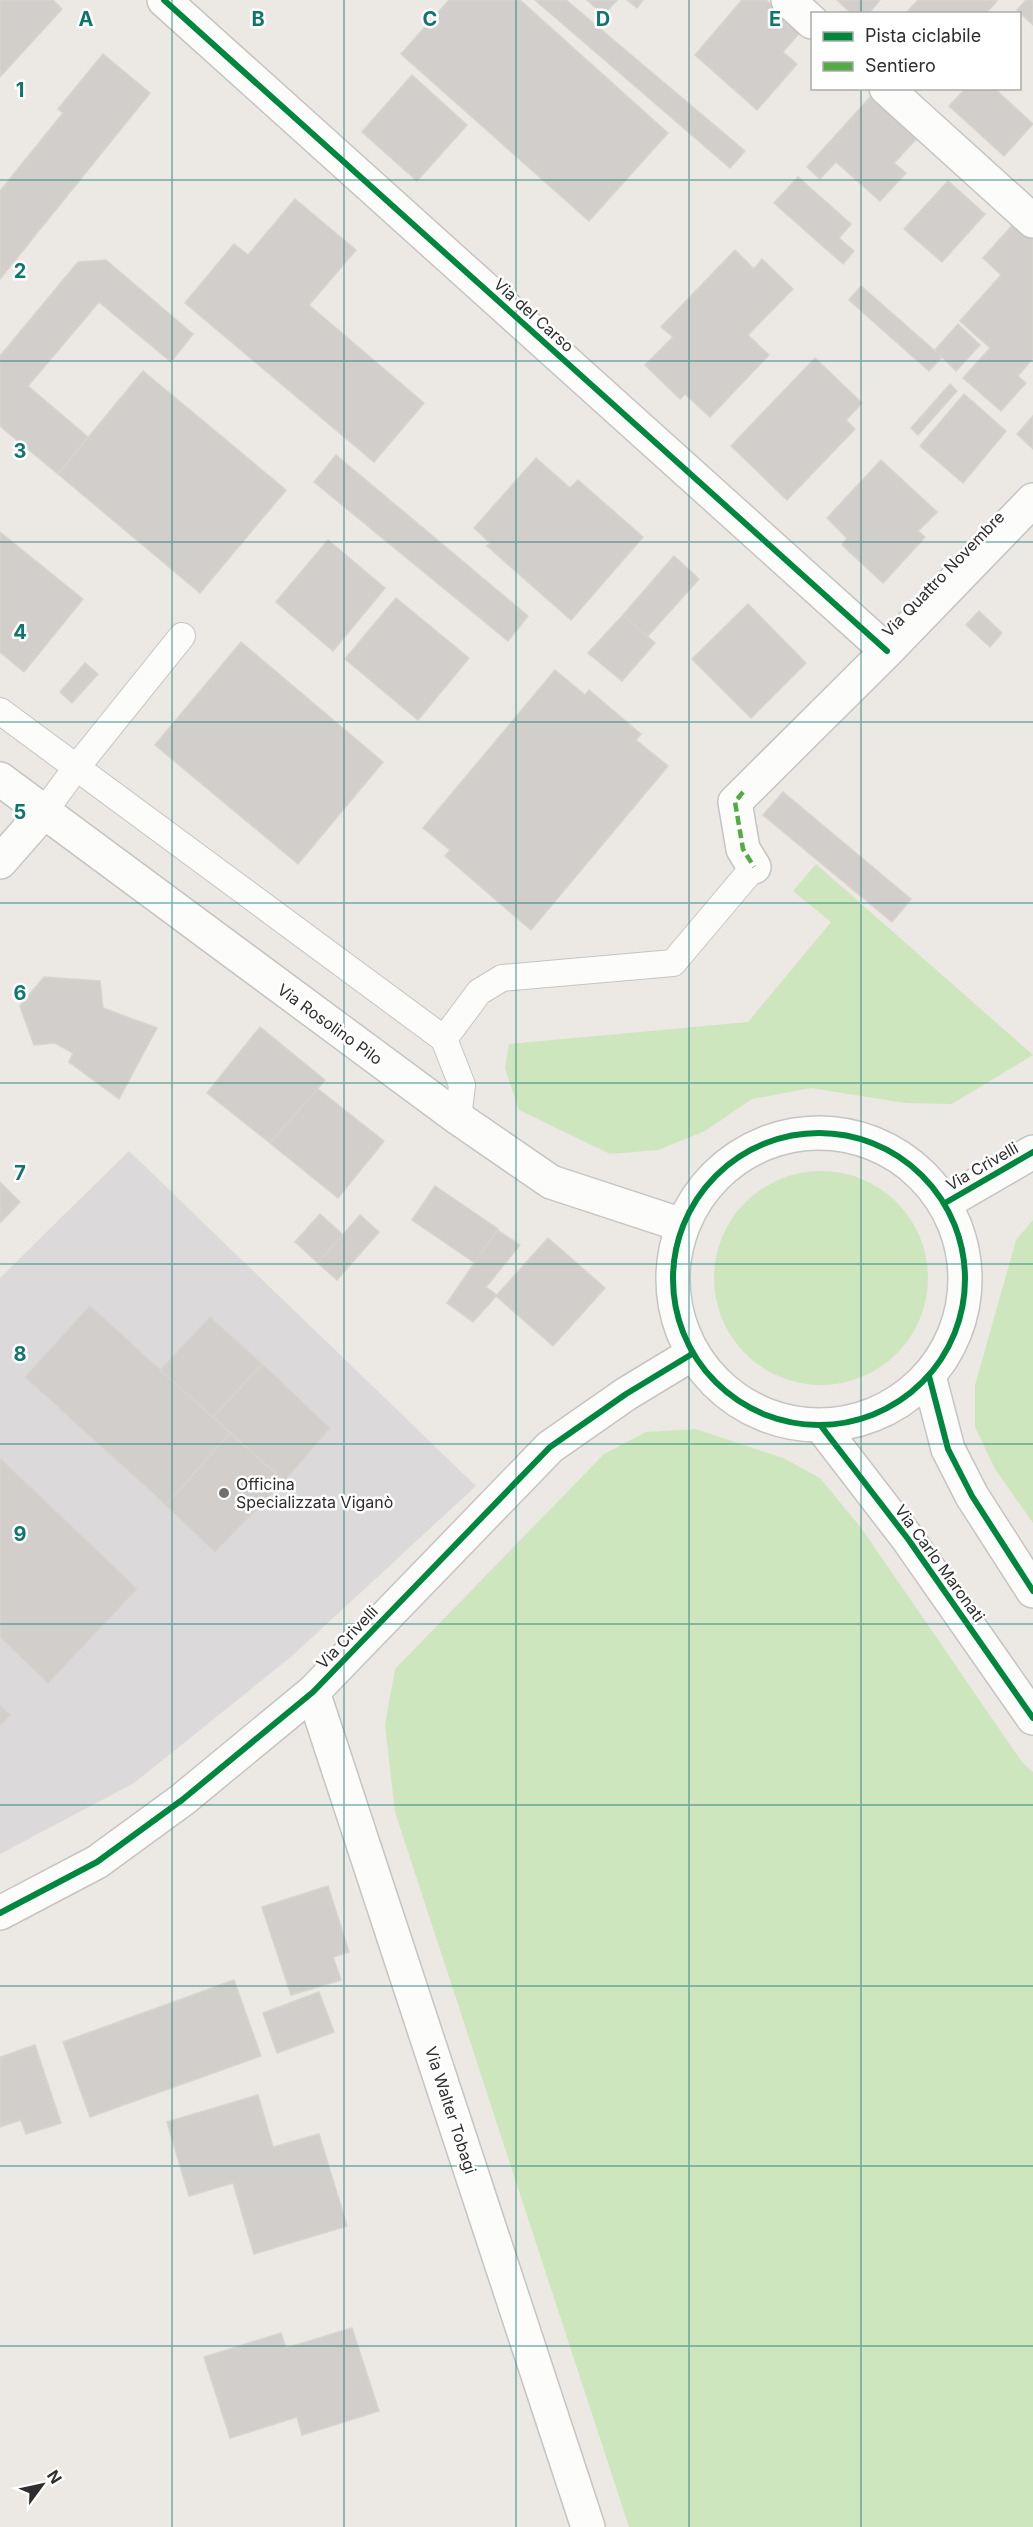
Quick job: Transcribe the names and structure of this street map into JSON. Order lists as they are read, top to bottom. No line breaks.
{"streets":{"street":["Via del Carso","Via Quattro Novembre","Via Rosolino Pilo","Via Crivelli","Via Carlo Maronati","Via Walter Tobagi"]},"crossings":[["Via del Carso","Via Quattro Novembre"],["Via Rosolino Pilo","Via Crivelli"],["Via Crivelli","Via Carlo Maronati"],["Via Crivelli","Via Walter Tobagi"]],"places":["Officina Specializzata Viganò"],"legend":["Pista ciclabile","Sentiero"],"north":"top right","grid":{"columns":["A","B","C","D","E"],"rows":["1","2","3","4","5","6","7","8","9"]}}
